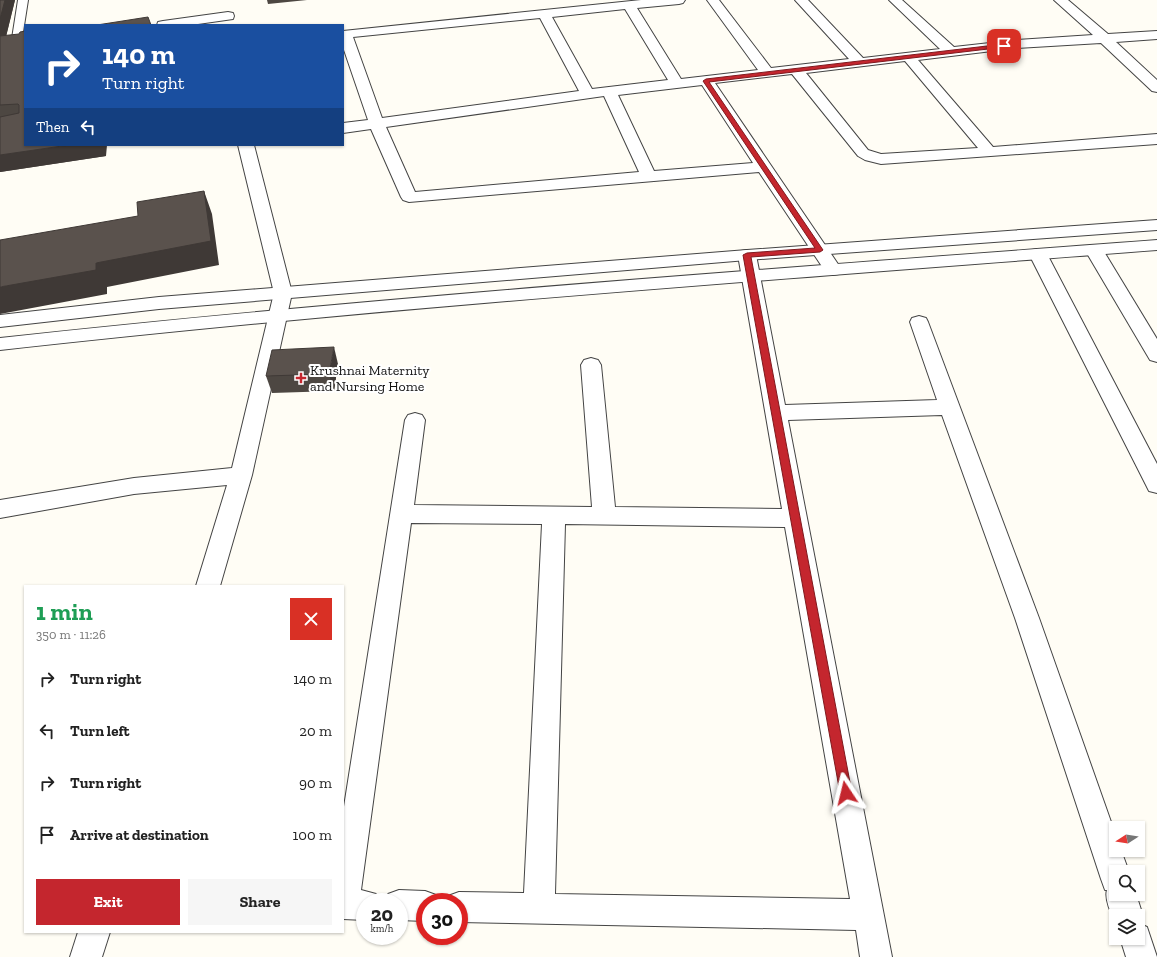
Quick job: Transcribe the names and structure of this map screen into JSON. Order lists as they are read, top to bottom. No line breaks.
{"places":{"health":["Krushnai Maternity and Nursing Home"]},"north":"left","page":{"turn":["140 m","Turn right"],"then":"Then","heading":["1 min","350 m · 11:26"],"list":[{"name":"Turn right","value":"140 m"},{"name":"Turn left","value":"20 m"},{"name":"Turn right","value":"90 m"},{"name":"Arrive at destination","value":"100 m"}],"buttons":["Exit","Share"],"speed":"20 km/h","limit":"30"}}
